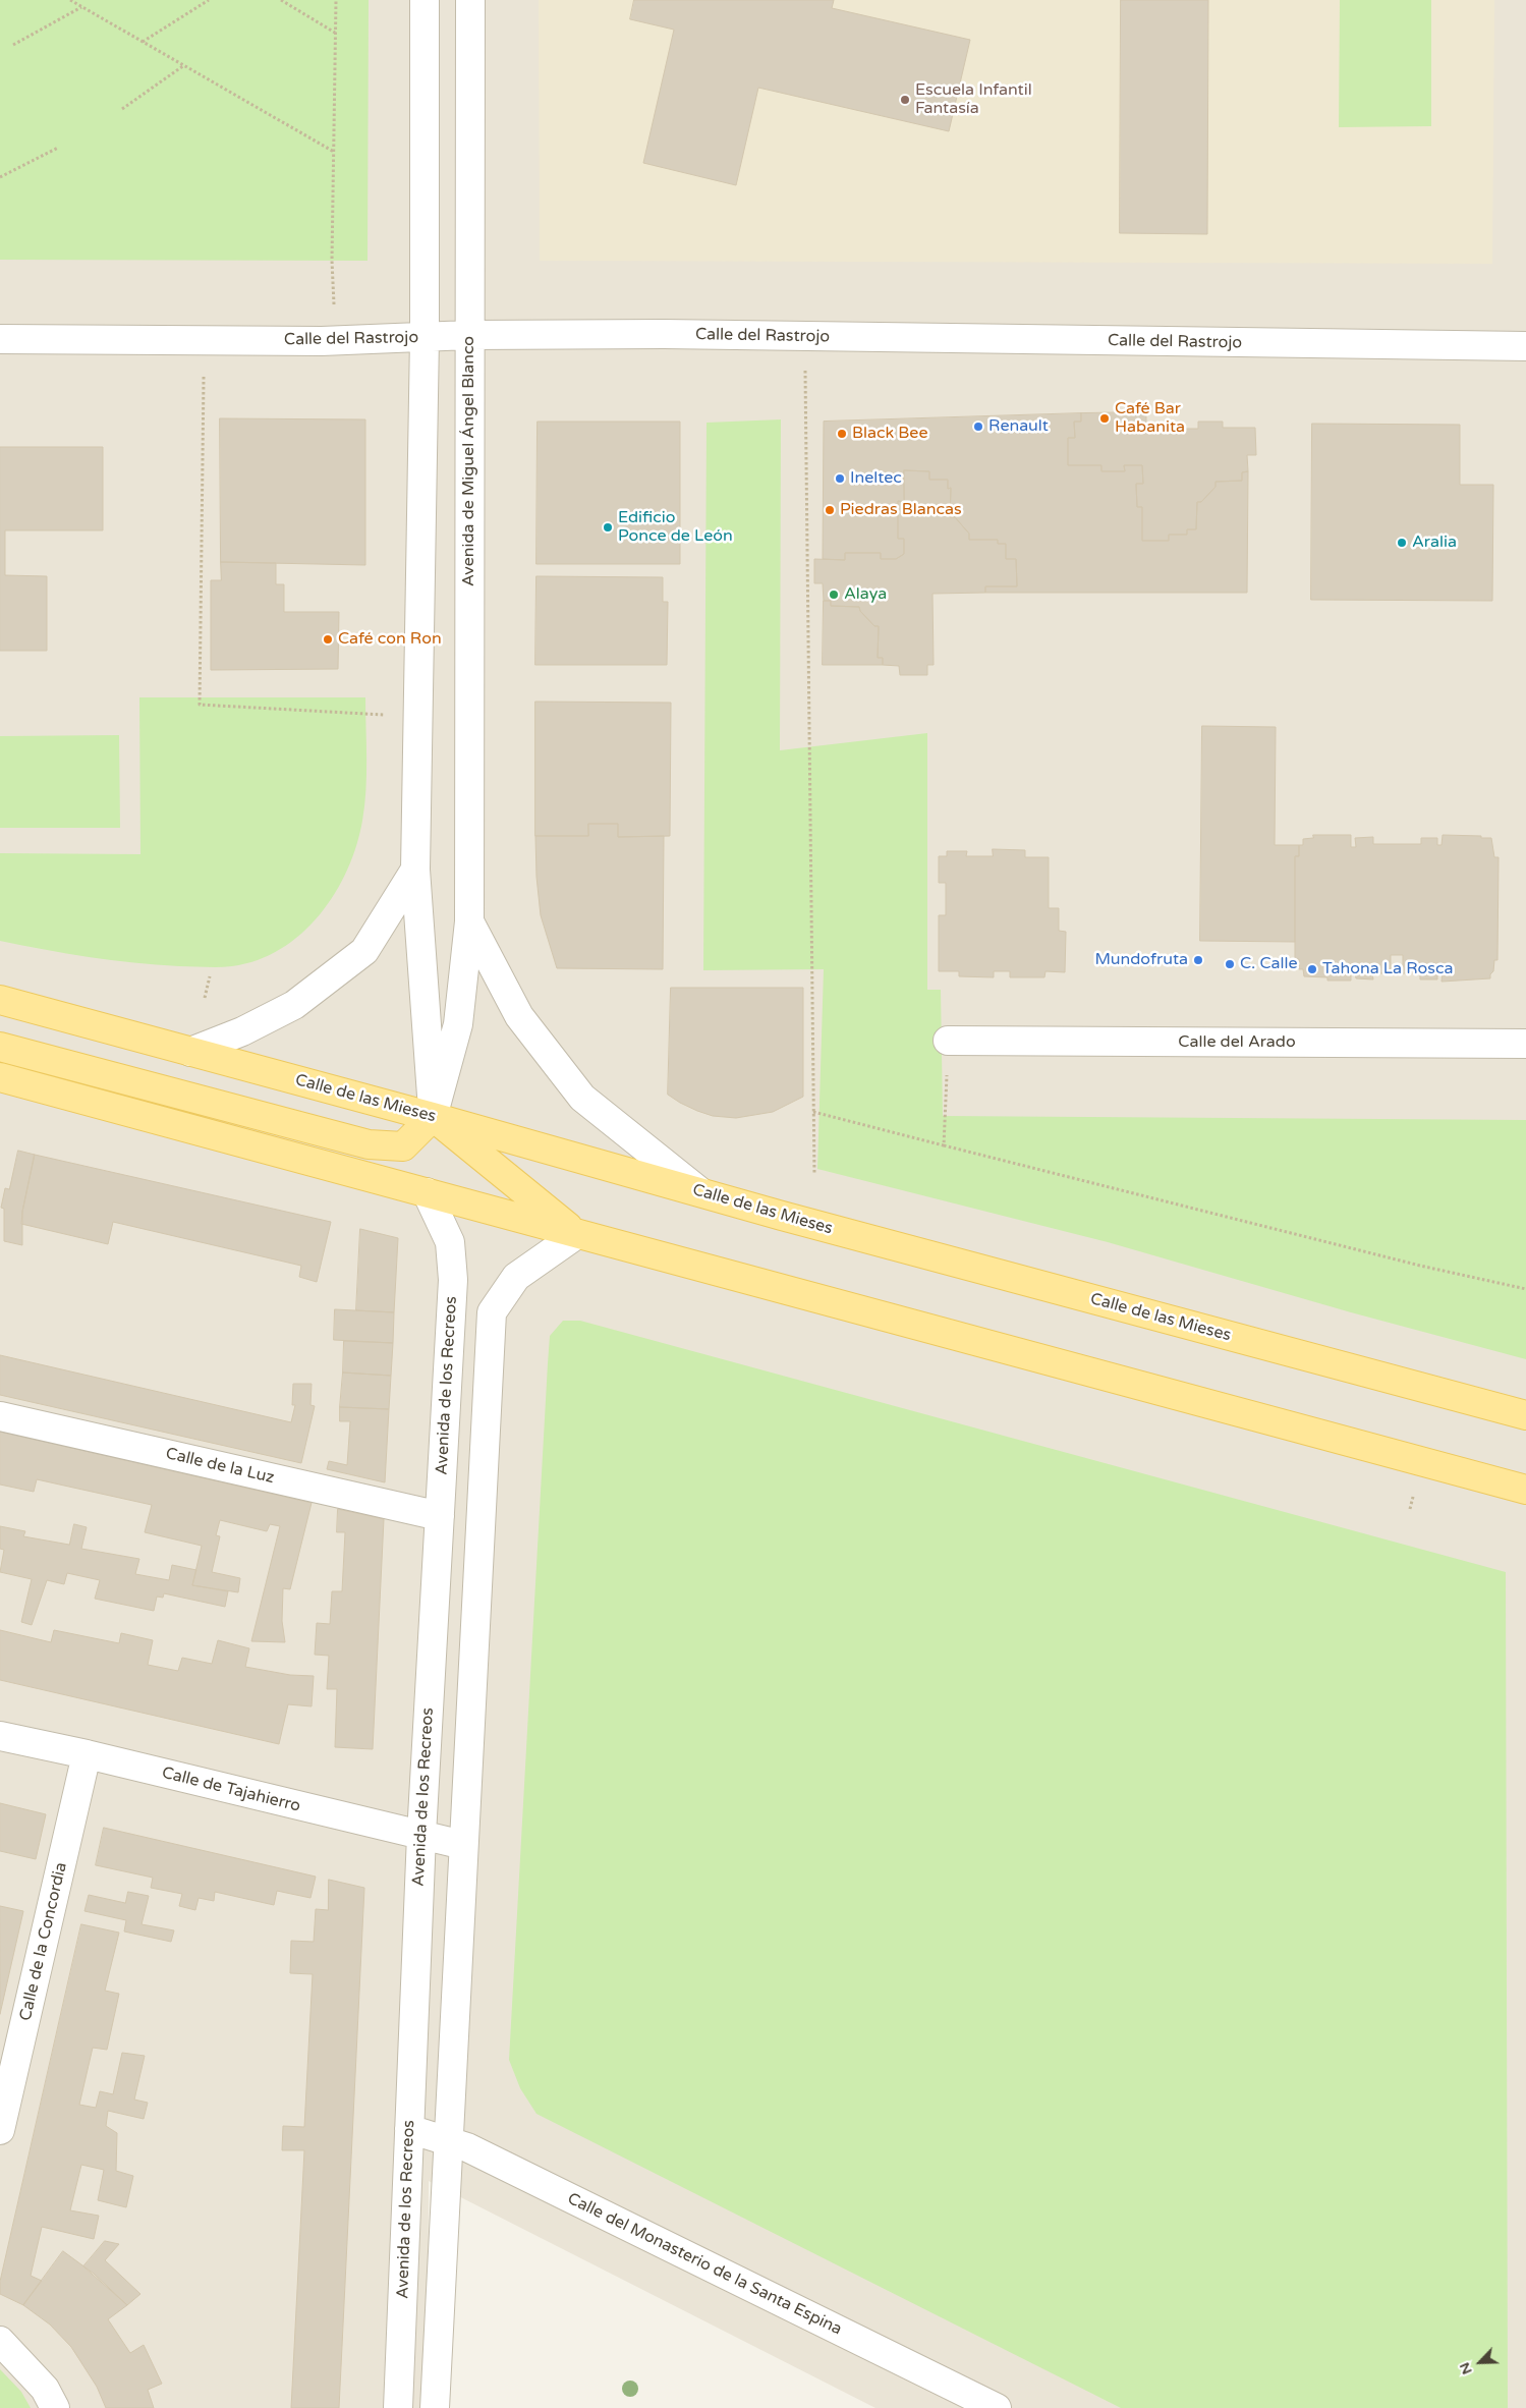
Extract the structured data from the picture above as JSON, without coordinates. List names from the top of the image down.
{
  "streets": {
    "main road": ["Calle de las Mieses"],
    "street": [
      "Calle del Rastrojo",
      "Avenida de Miguel Ángel Blanco",
      "Calle del Arado",
      "Avenida de los Recreos",
      "Calle de la Luz",
      "Calle de Tajahierro",
      "Calle de la Concordia",
      "Calle del Monasterio de la Santa Espina"
    ]
  },
  "crossings": [
    ["Calle del Rastrojo", "Avenida de Miguel Ángel Blanco"],
    ["Avenida de Miguel Ángel Blanco", "Calle de las Mieses"],
    ["Avenida de los Recreos", "Calle de la Luz"],
    ["Avenida de los Recreos", "Calle de Tajahierro"],
    ["Avenida de los Recreos", "Calle del Monasterio de la Santa Espina"],
    ["Calle de Tajahierro", "Calle de la Concordia"]
  ],
  "places": [
    "Escuela Infantil Fantasía",
    "Café Bar Habanita",
    "Renault",
    "Black Bee",
    "Ineltec",
    "Piedras Blancas",
    "Edificio Ponce de León",
    "Aralia",
    "Alaya",
    "Café con Ron",
    "Mundofruta",
    "C. Calle",
    "Tahona La Rosca"
  ],
  "north": "bottom left"
}
